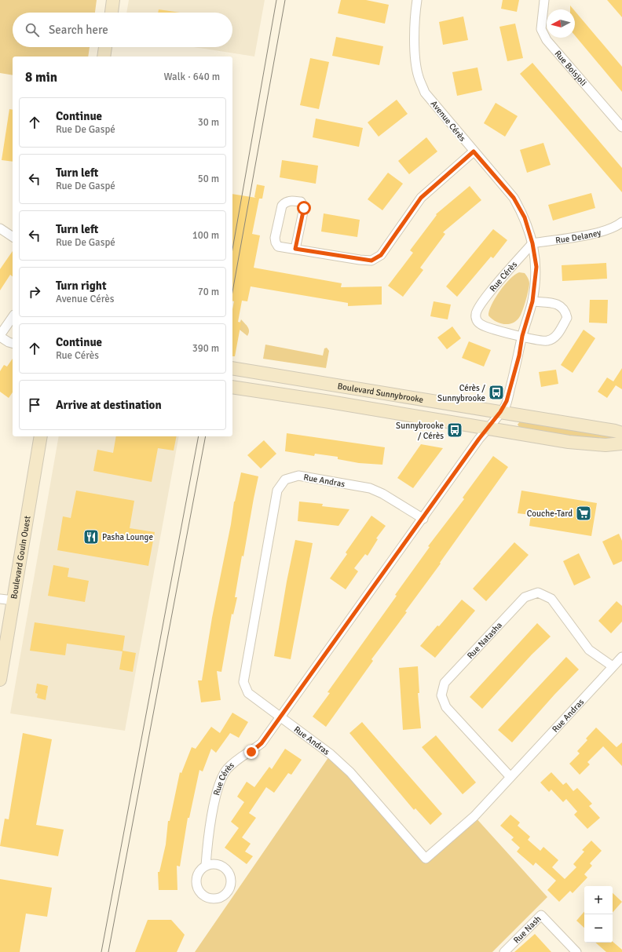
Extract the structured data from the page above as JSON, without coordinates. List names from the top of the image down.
{
  "streets": {
    "street": [
      "Rue Boisjoli",
      "Avenue Cérès",
      "Rue Delaney",
      "Rue Cérès",
      "Boulevard Sunnybrooke",
      "Rue Andras",
      "Boulevard Gouin Ouest",
      "Rue Natasha",
      "Rue Nash"
    ]
  },
  "crossings": [
    ["Avenue Cérès", "Rue Delaney"],
    ["Avenue Cérès", "Rue Cérès"],
    ["Rue Delaney", "Rue Cérès"],
    ["Rue Cérès", "Boulevard Sunnybrooke"],
    ["Rue Cérès", "Rue Andras"],
    ["Rue Andras", "Rue Natasha"]
  ],
  "places": {
    "bus stop": ["Cérès / Sunnybrooke", "Sunnybrooke / Cérès"],
    "supermarket": ["Couche-Tard"],
    "restaurant": ["Pasha Lounge"]
  },
  "north": "left",
  "page": {
    "search": "Search here",
    "heading": ["8 min", "Walk · 640 m"],
    "list": [
      ["Continue", "Rue De Gaspé", "30 m"],
      ["Turn left", "Rue De Gaspé", "50 m"],
      ["Turn left", "Rue De Gaspé", "100 m"],
      ["Turn right", "Avenue Cérès", "70 m"],
      ["Continue", "Rue Cérès", "390 m"],
      "Arrive at destination"
    ],
    "map_buttons": ["+", "−"]
  }
}
